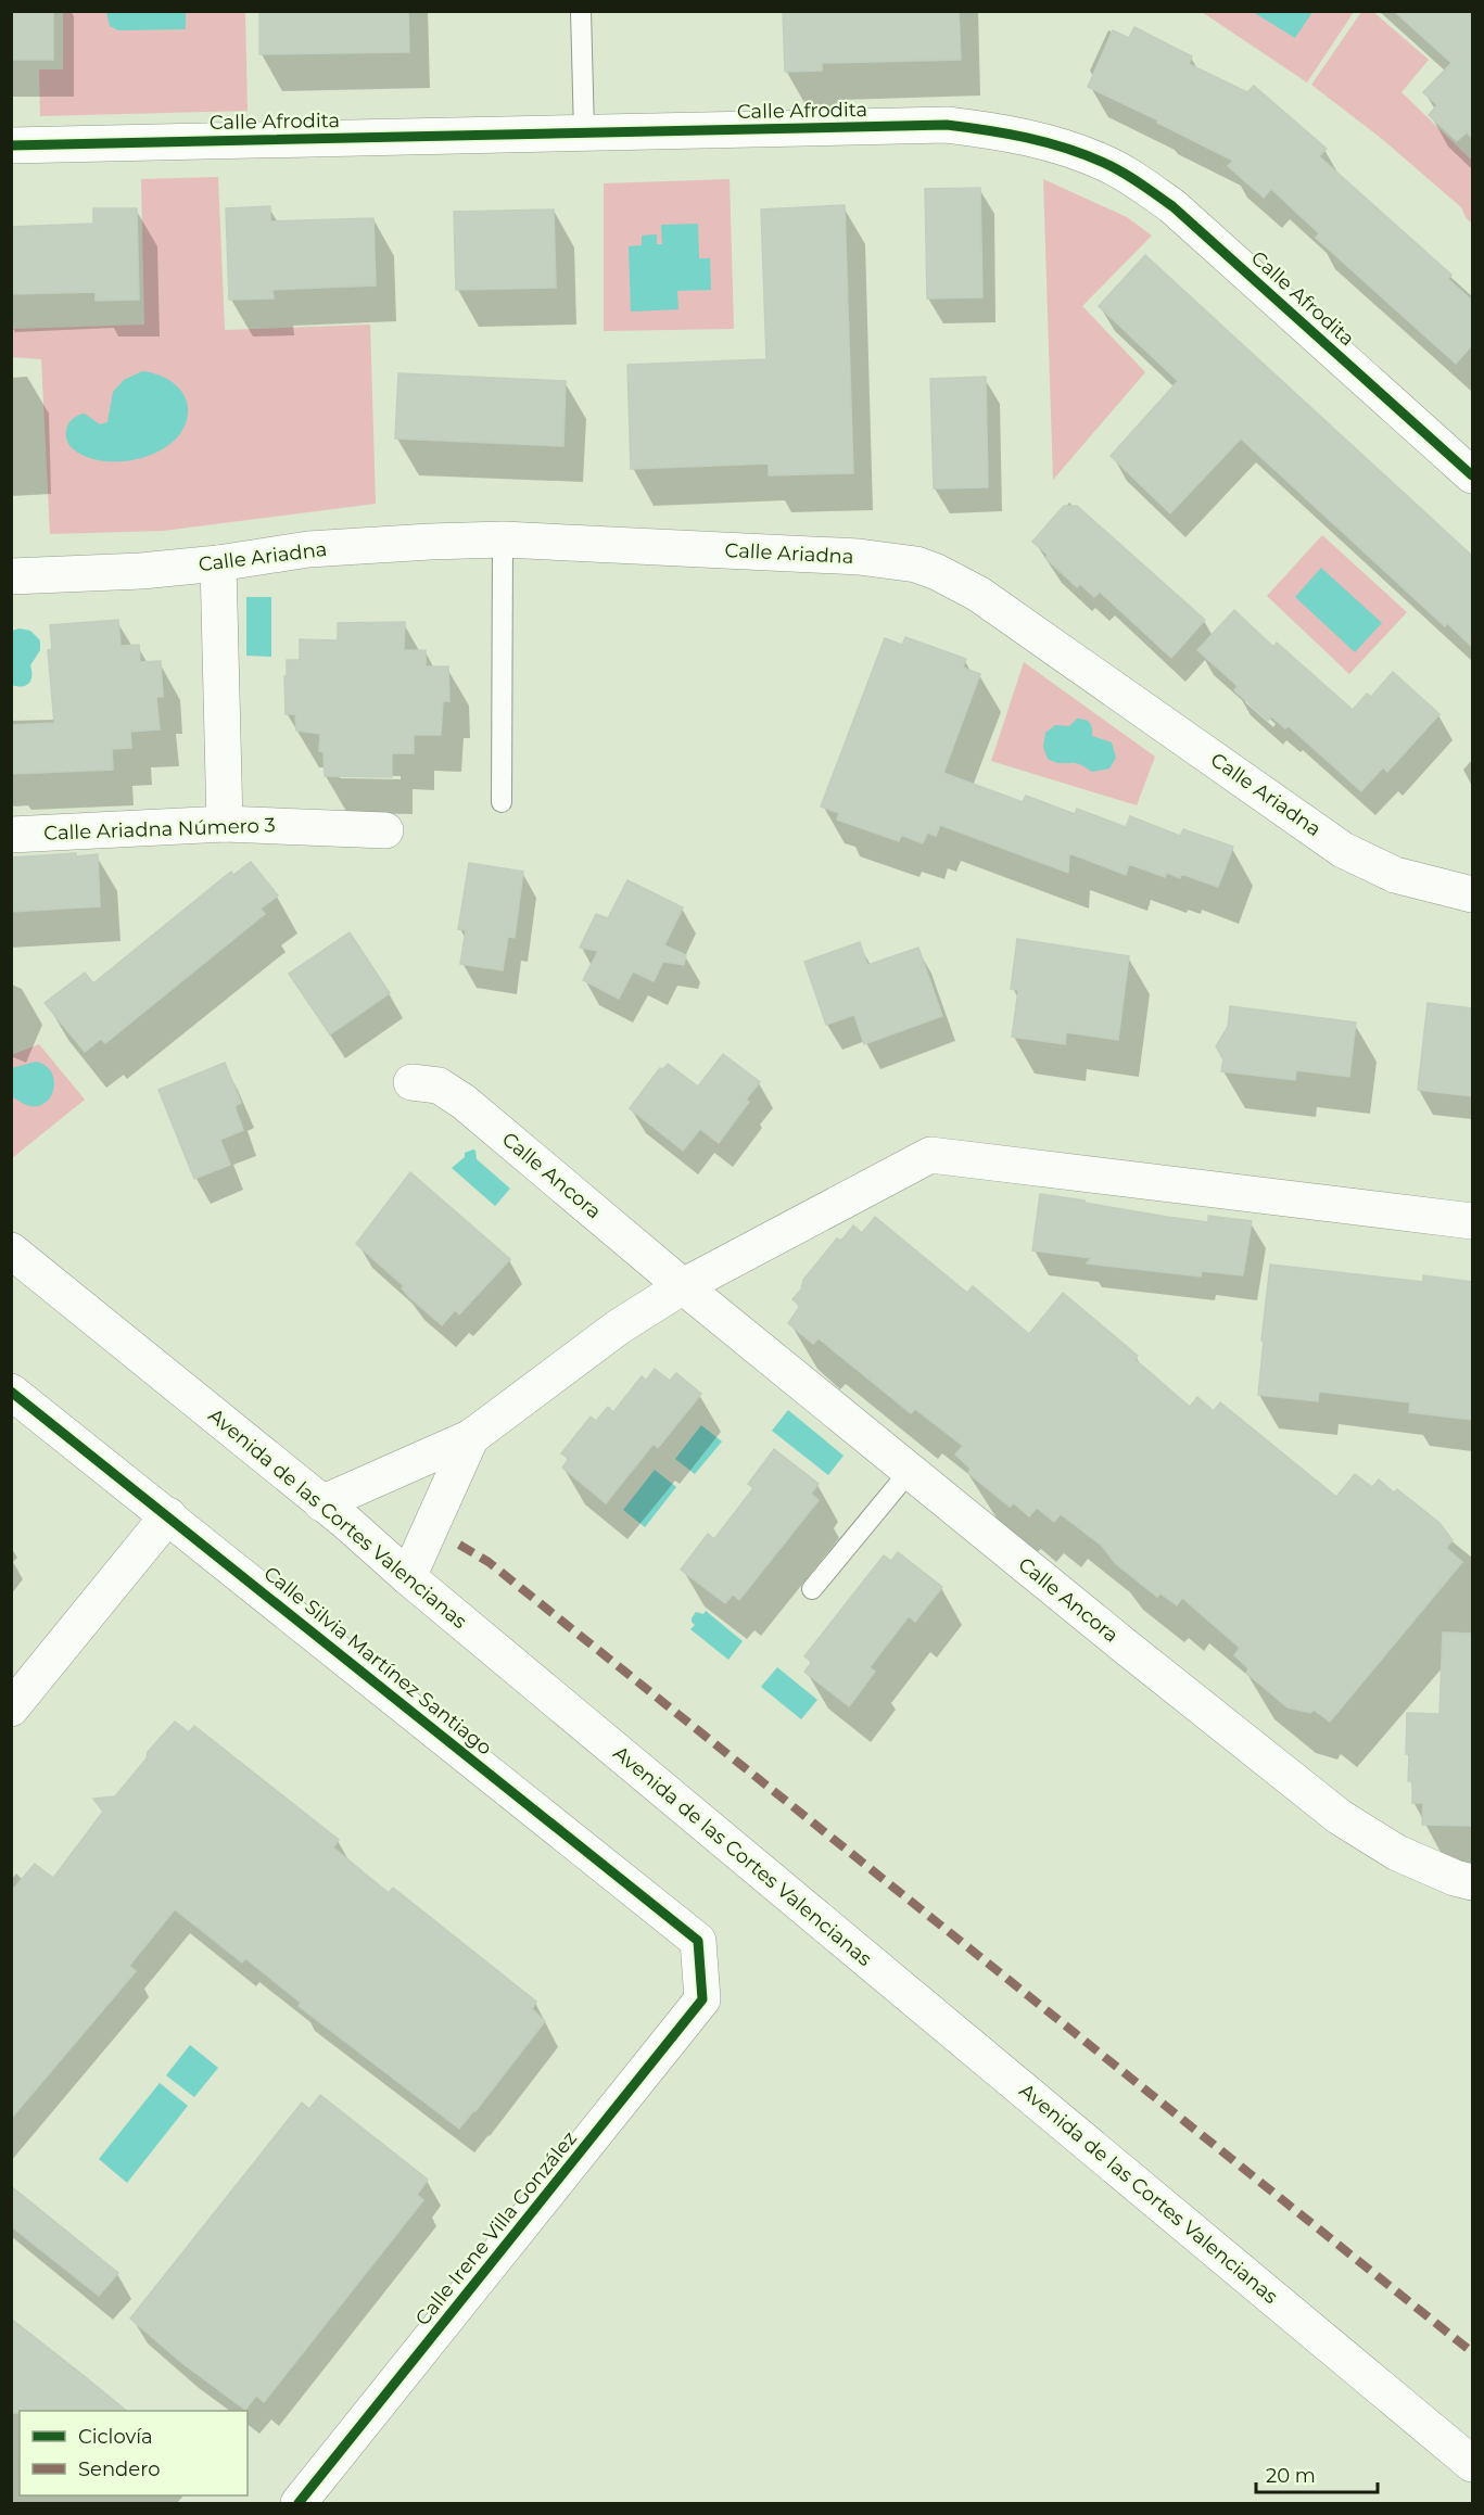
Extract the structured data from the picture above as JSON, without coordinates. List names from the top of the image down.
{
  "streets": {
    "street": [
      "Calle Afrodita",
      "Calle Ariadna",
      "Calle Ariadna Número 3",
      "Calle Ancora",
      "Avenida de las Cortes Valencianas",
      "Calle Silvia Martínez Santiago",
      "Calle Irene Villa González"
    ]
  },
  "crossings": [
    ["Calle Silvia Martínez Santiago", "Calle Irene Villa González"]
  ],
  "legend": ["Ciclovía", "Sendero"],
  "scale_bar": "20 m"
}
